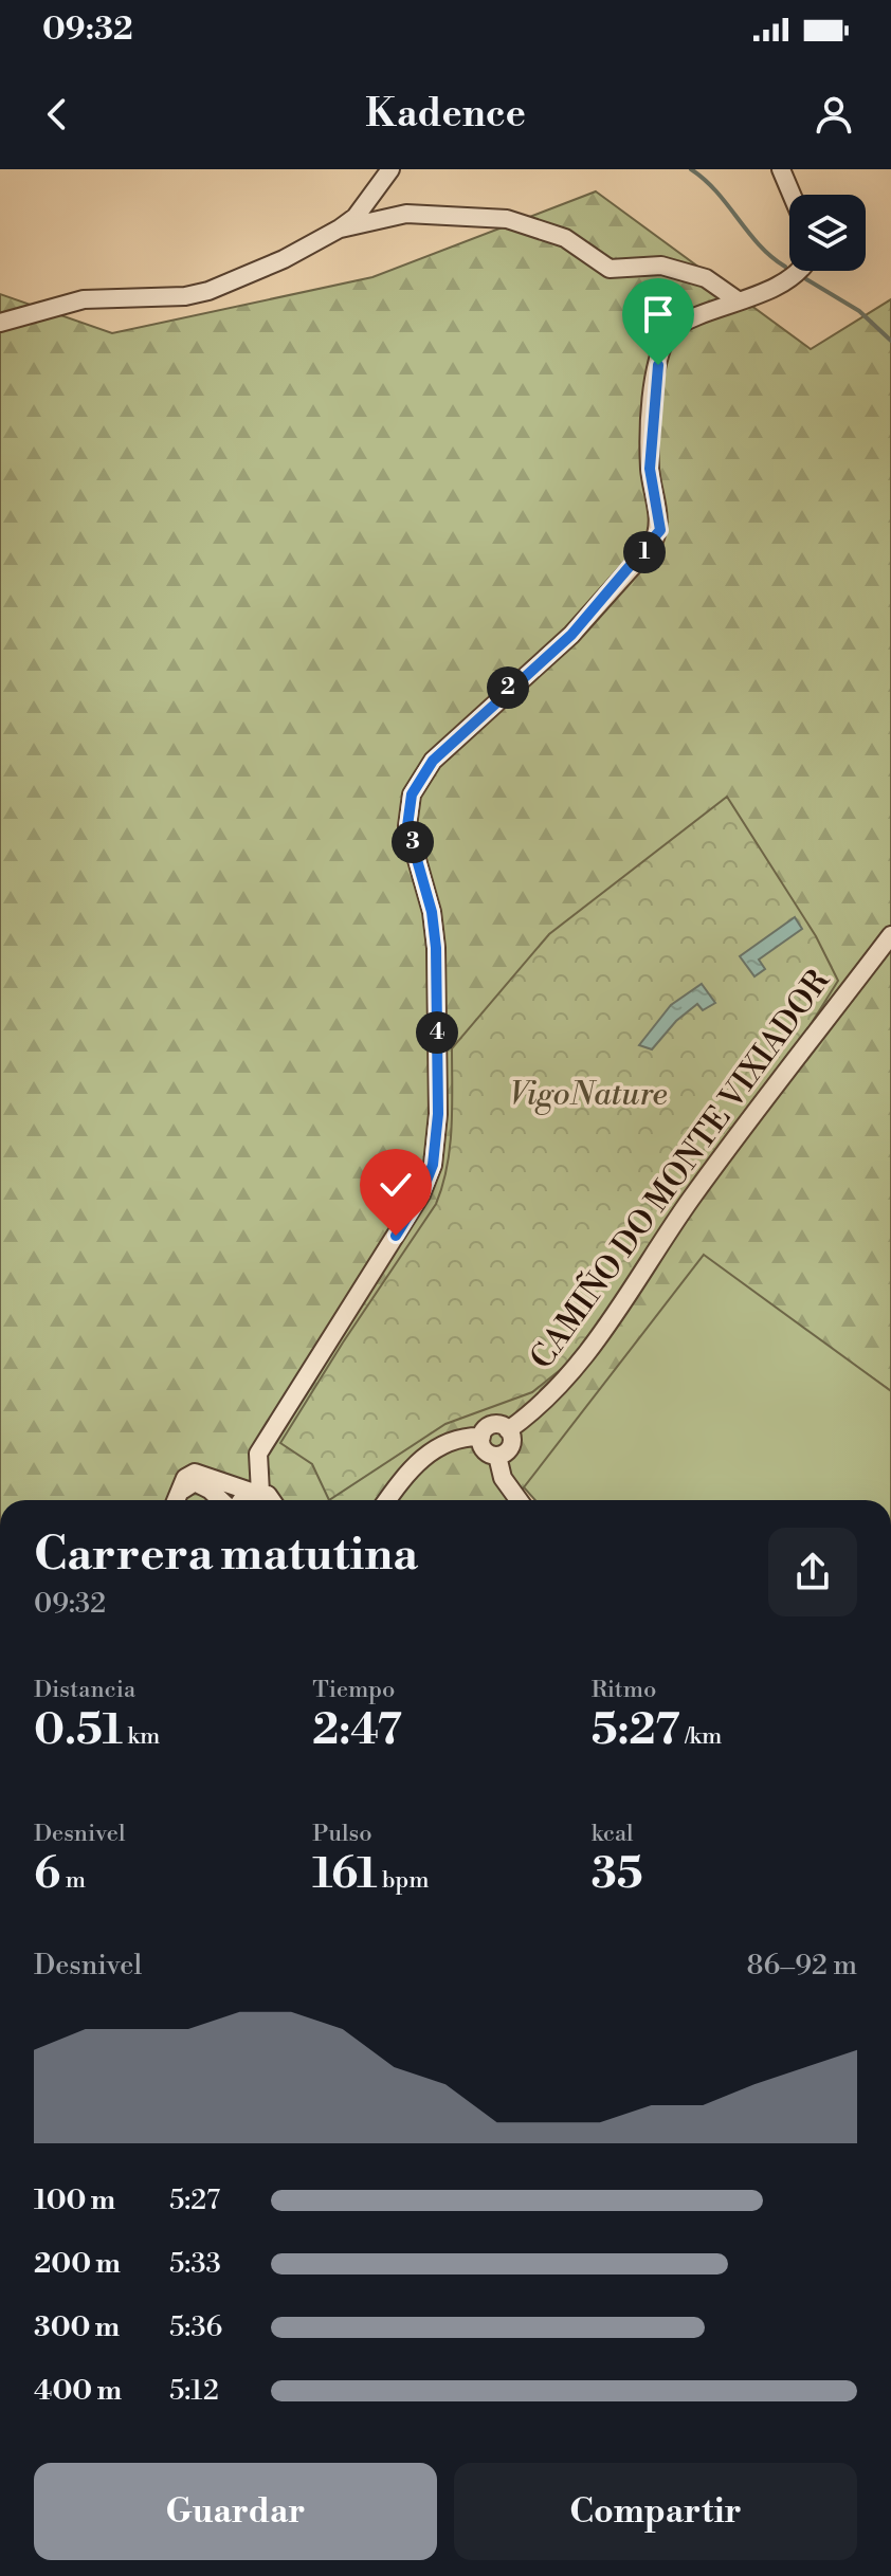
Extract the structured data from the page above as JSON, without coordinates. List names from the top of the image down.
{
  "streets": {
    "street": ["CAMIÑO DO MONTE VIXIADOR"]
  },
  "parks": ["VigoNature"],
  "page": {
    "status": "09:32",
    "header": "Kadence",
    "pins": [
      "1",
      "2",
      "3",
      "4"
    ],
    "heading": ["Carrera matutina", "09:32"],
    "stats": [
      ["Distancia", "0.51 km"],
      ["Tiempo", "2:47"],
      ["Ritmo", "5:27 /km"],
      ["Desnivel", "6 m"],
      ["Pulso", "161 bpm"],
      ["kcal", "35"]
    ],
    "chart": ["Desnivel", "86–92 m"],
    "list": [
      {
        "name": "100 m",
        "note": "5:27"
      },
      {
        "name": "200 m",
        "note": "5:33"
      },
      {
        "name": "300 m",
        "note": "5:36"
      },
      {
        "name": "400 m",
        "note": "5:12"
      }
    ],
    "buttons": ["Guardar", "Compartir"]
  }
}
